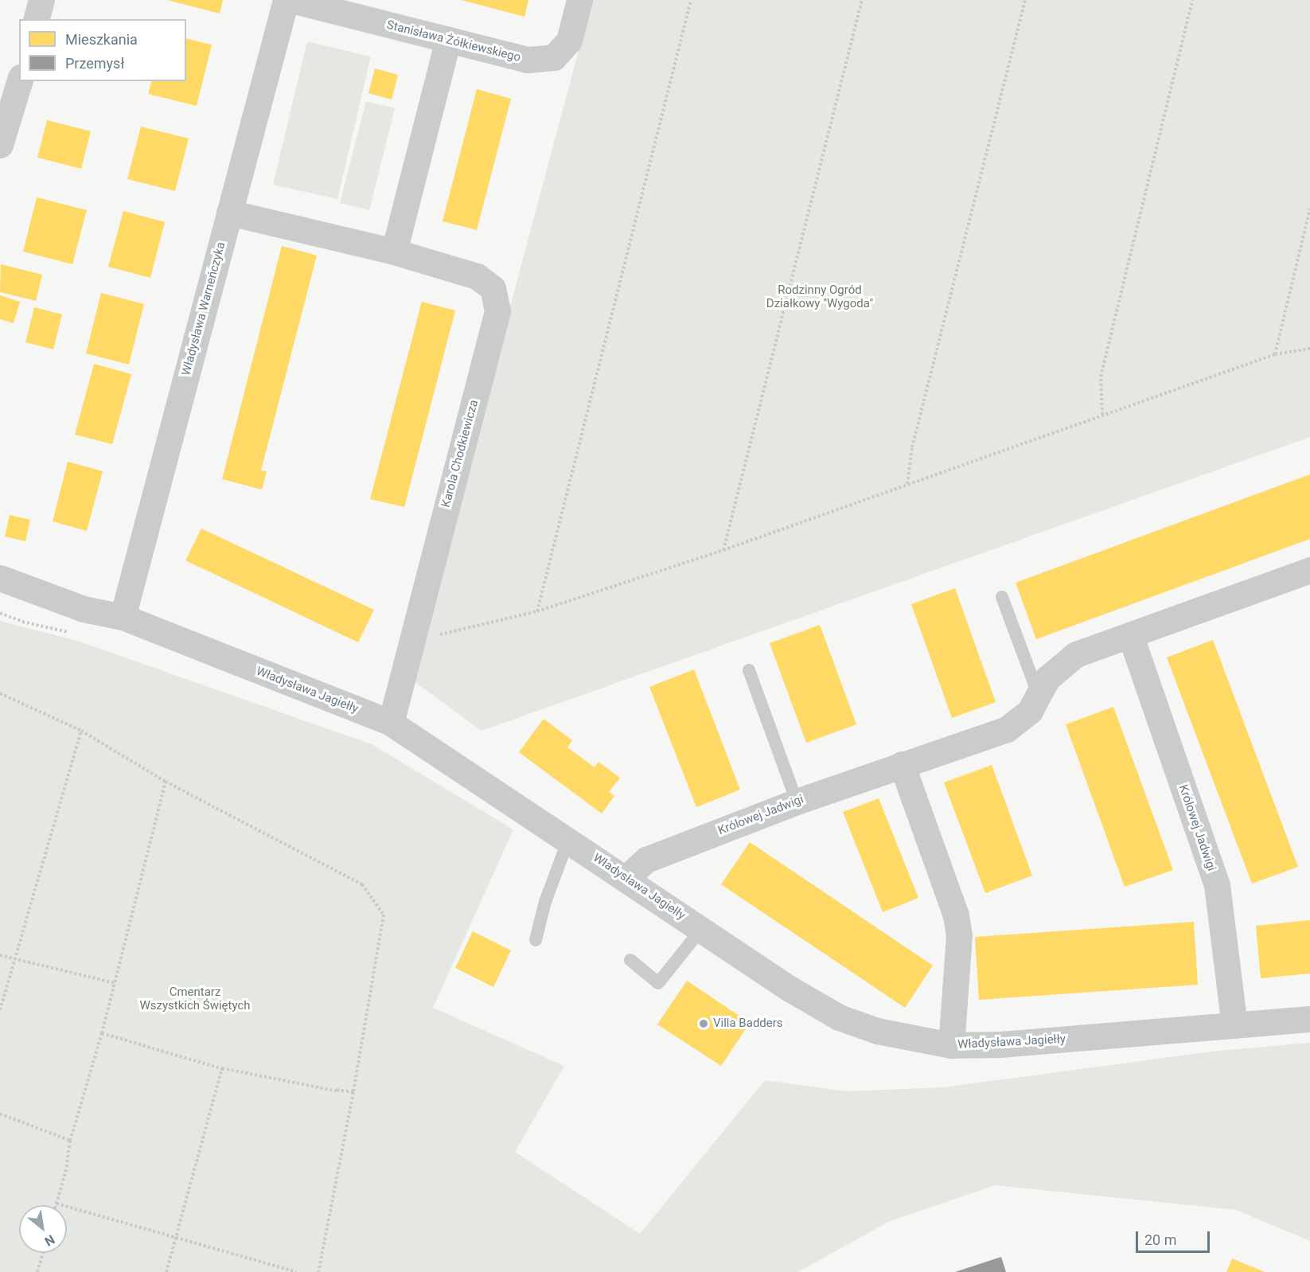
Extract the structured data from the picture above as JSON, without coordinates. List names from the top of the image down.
{
  "streets": {
    "street": [
      "Stanisława Żółkiewskiego",
      "Władysława Warneńczyka",
      "Karola Chodkiewicza",
      "Władysława Jagiełły",
      "Królowej Jadwigi"
    ]
  },
  "crossings": [
    ["Władysława Warneńczyka", "Karola Chodkiewicza"],
    ["Władysława Warneńczyka", "Władysława Jagiełły"],
    ["Karola Chodkiewicza", "Władysława Jagiełły"],
    ["Władysława Jagiełły", "Królowej Jadwigi"]
  ],
  "parks": ["Rodzinny Ogród Działkowy \"Wygoda\"", "Cmentarz Wszystkich Świętych"],
  "places": ["Villa Badders"],
  "legend": ["Mieszkania", "Przemysł"],
  "scale_bar": "20 m",
  "north": "bottom right"
}
